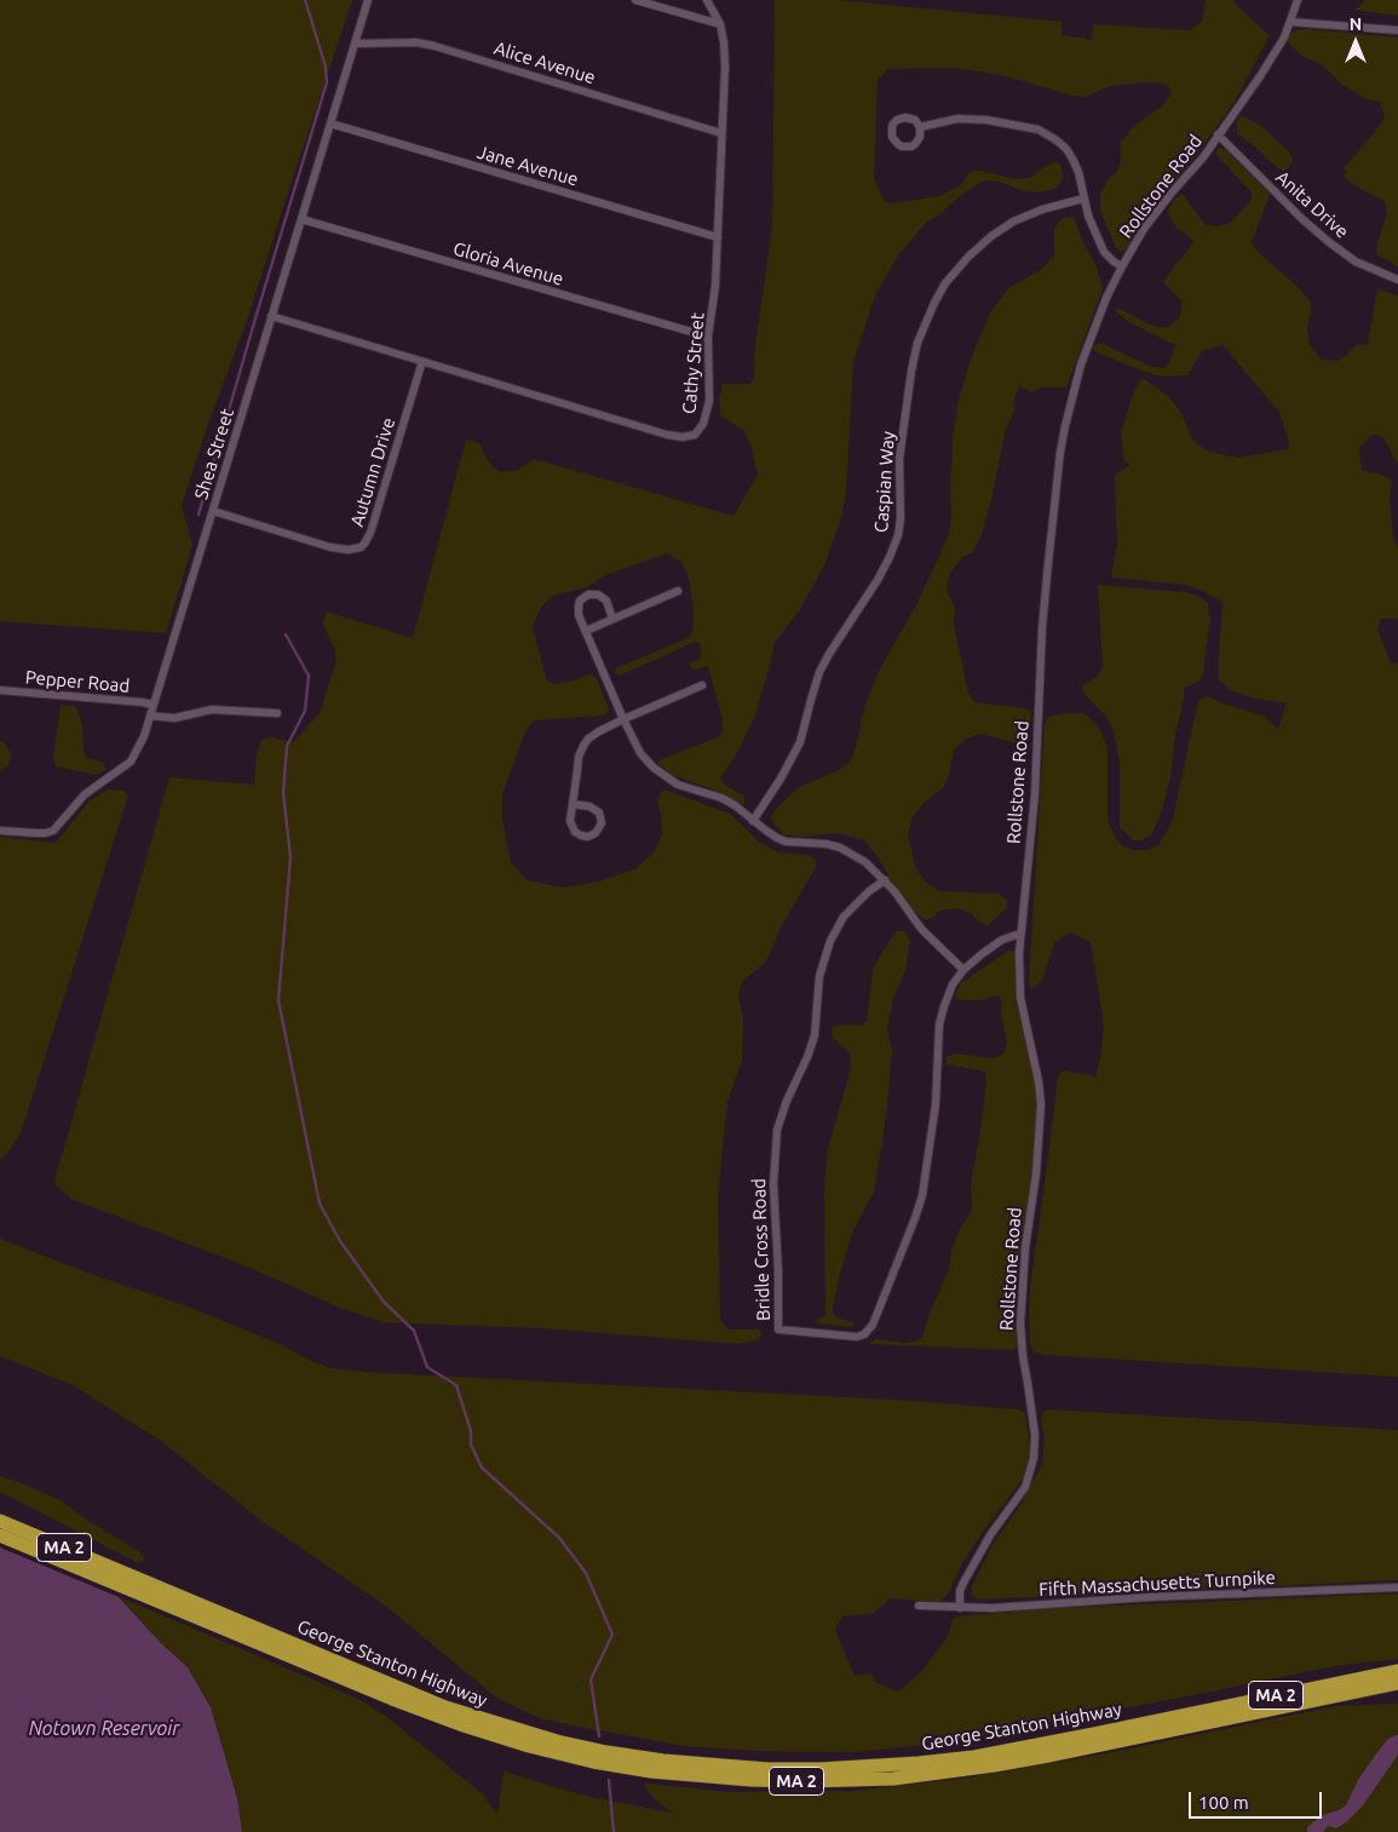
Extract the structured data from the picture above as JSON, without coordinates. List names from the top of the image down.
{
  "streets": {
    "highway": ["MA 2", "George Stanton Highway"],
    "street": [
      "Alice Avenue",
      "Jane Avenue",
      "Rollstone Road",
      "Anita Drive",
      "Gloria Avenue",
      "Cathy Street",
      "Shea Street",
      "Autumn Drive",
      "Caspian Way",
      "Pepper Road",
      "Bridle Cross Road",
      "Fifth Massachusetts Turnpike"
    ]
  },
  "crossings": [
    ["Alice Avenue", "Cathy Street"],
    ["Alice Avenue", "Shea Street"],
    ["Jane Avenue", "Cathy Street"],
    ["Jane Avenue", "Shea Street"],
    ["Rollstone Road", "Anita Drive"],
    ["Rollstone Road", "Bridle Cross Road"],
    ["Rollstone Road", "Fifth Massachusetts Turnpike"],
    ["Gloria Avenue", "Cathy Street"],
    ["Gloria Avenue", "Shea Street"],
    ["Cathy Street", "Shea Street"],
    ["Cathy Street", "Autumn Drive"],
    ["Shea Street", "Autumn Drive"],
    ["Shea Street", "Pepper Road"]
  ],
  "water": ["Notown Reservoir"],
  "scale_bar": "100 m",
  "north": "top"
}
